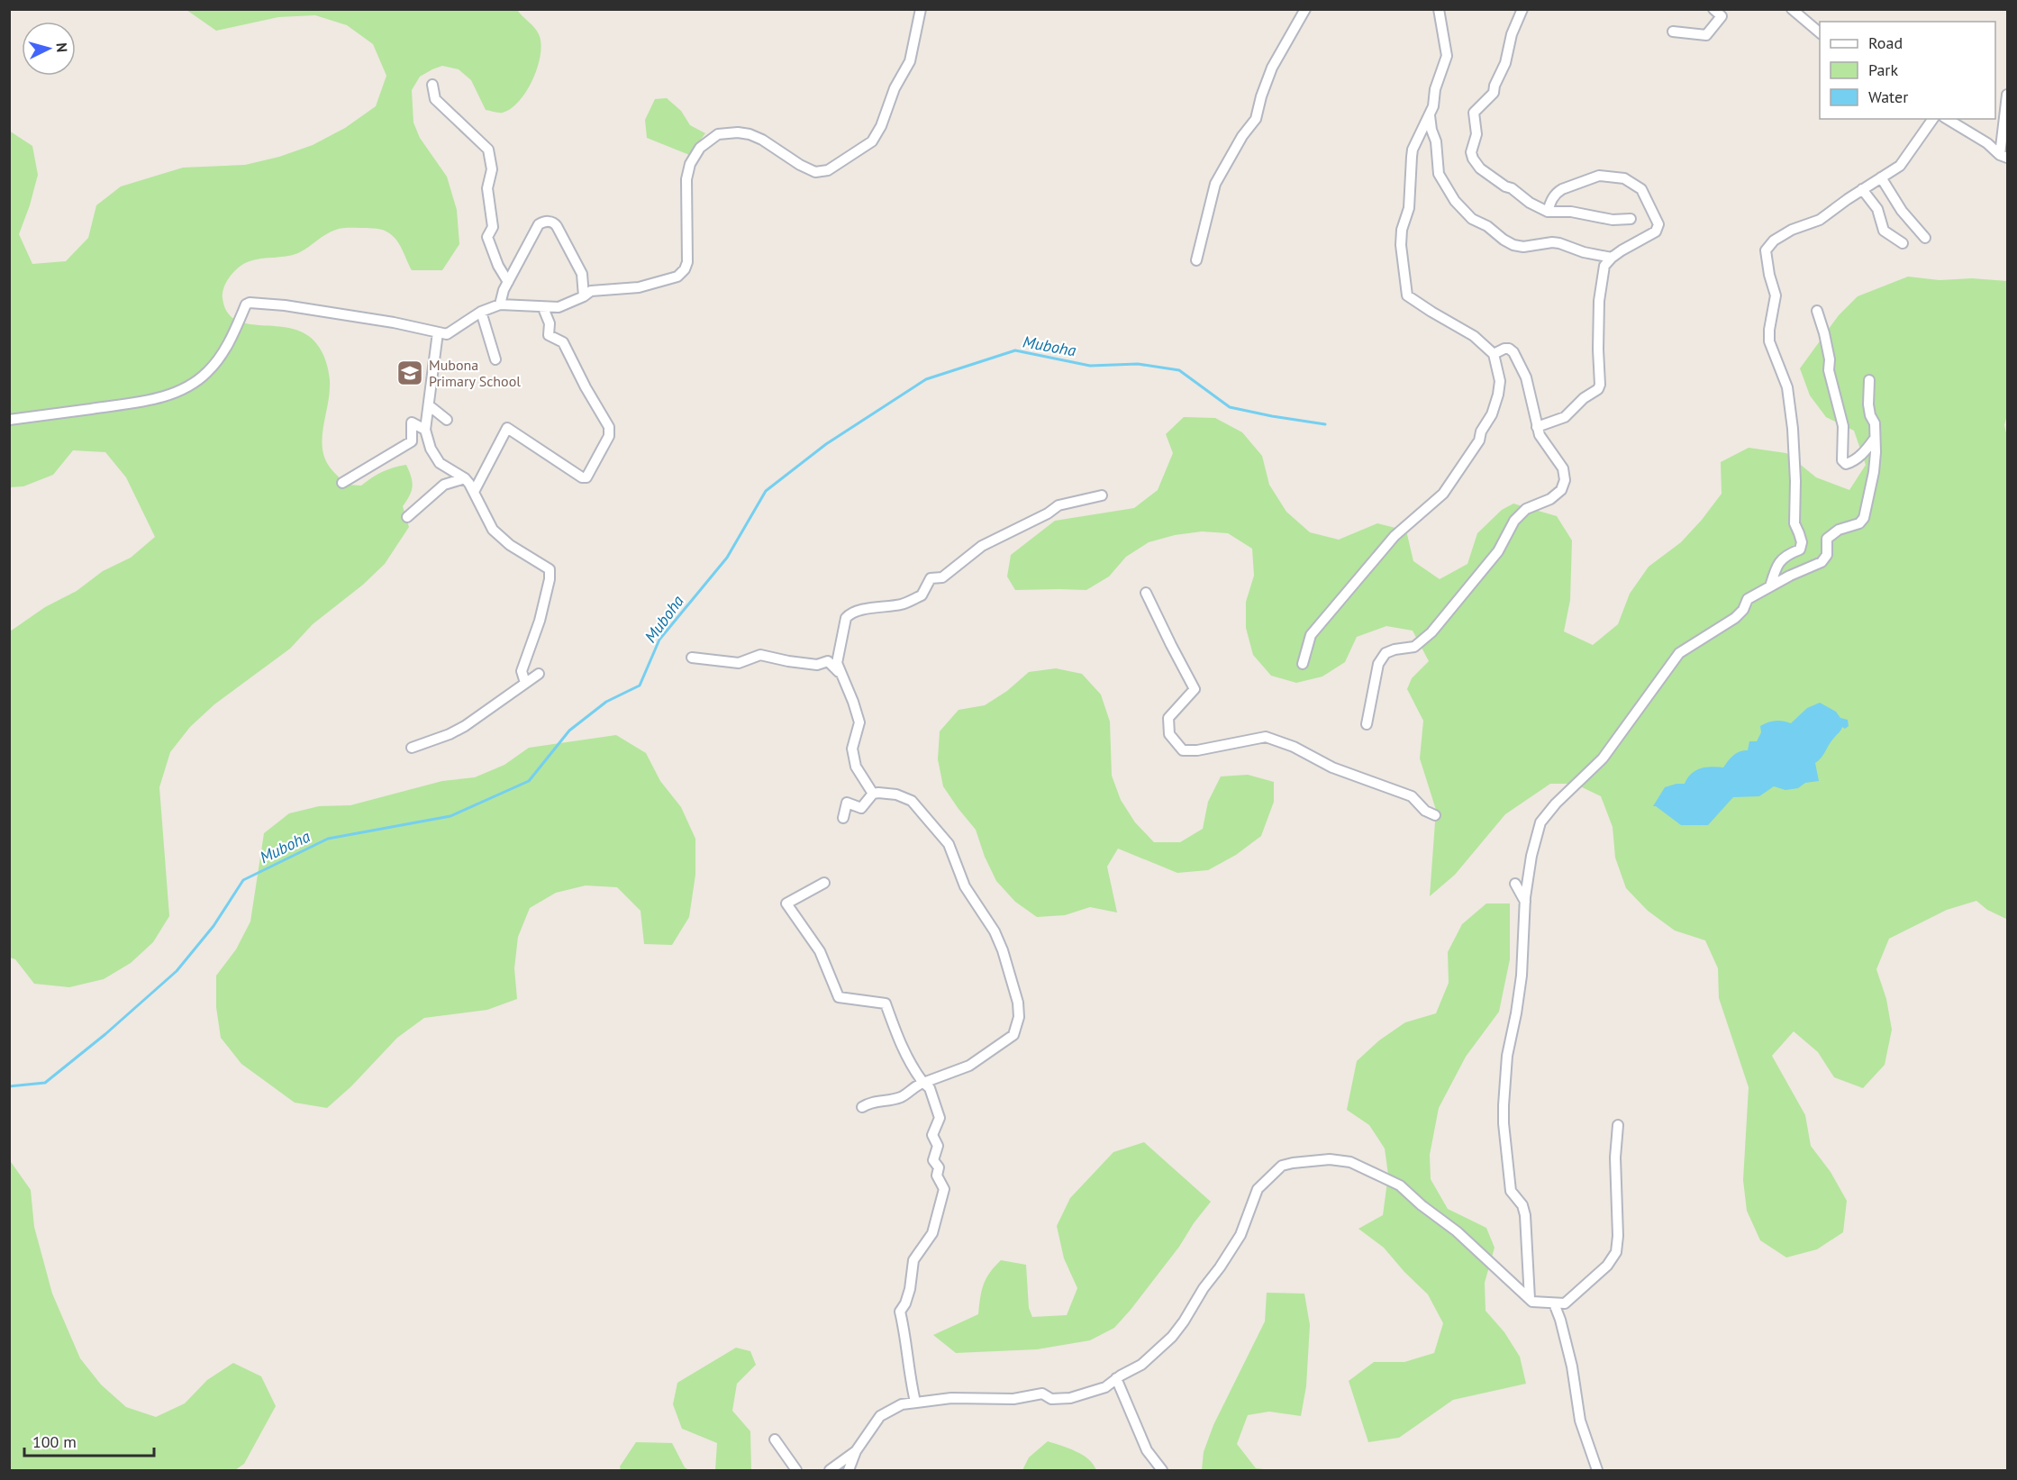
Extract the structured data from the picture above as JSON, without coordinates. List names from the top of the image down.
{
  "water": ["Muboha"],
  "places": {
    "school or university": ["Mubona Primary School"]
  },
  "legend": ["Road", "Park", "Water"],
  "scale_bar": "100 m",
  "north": "right"
}
